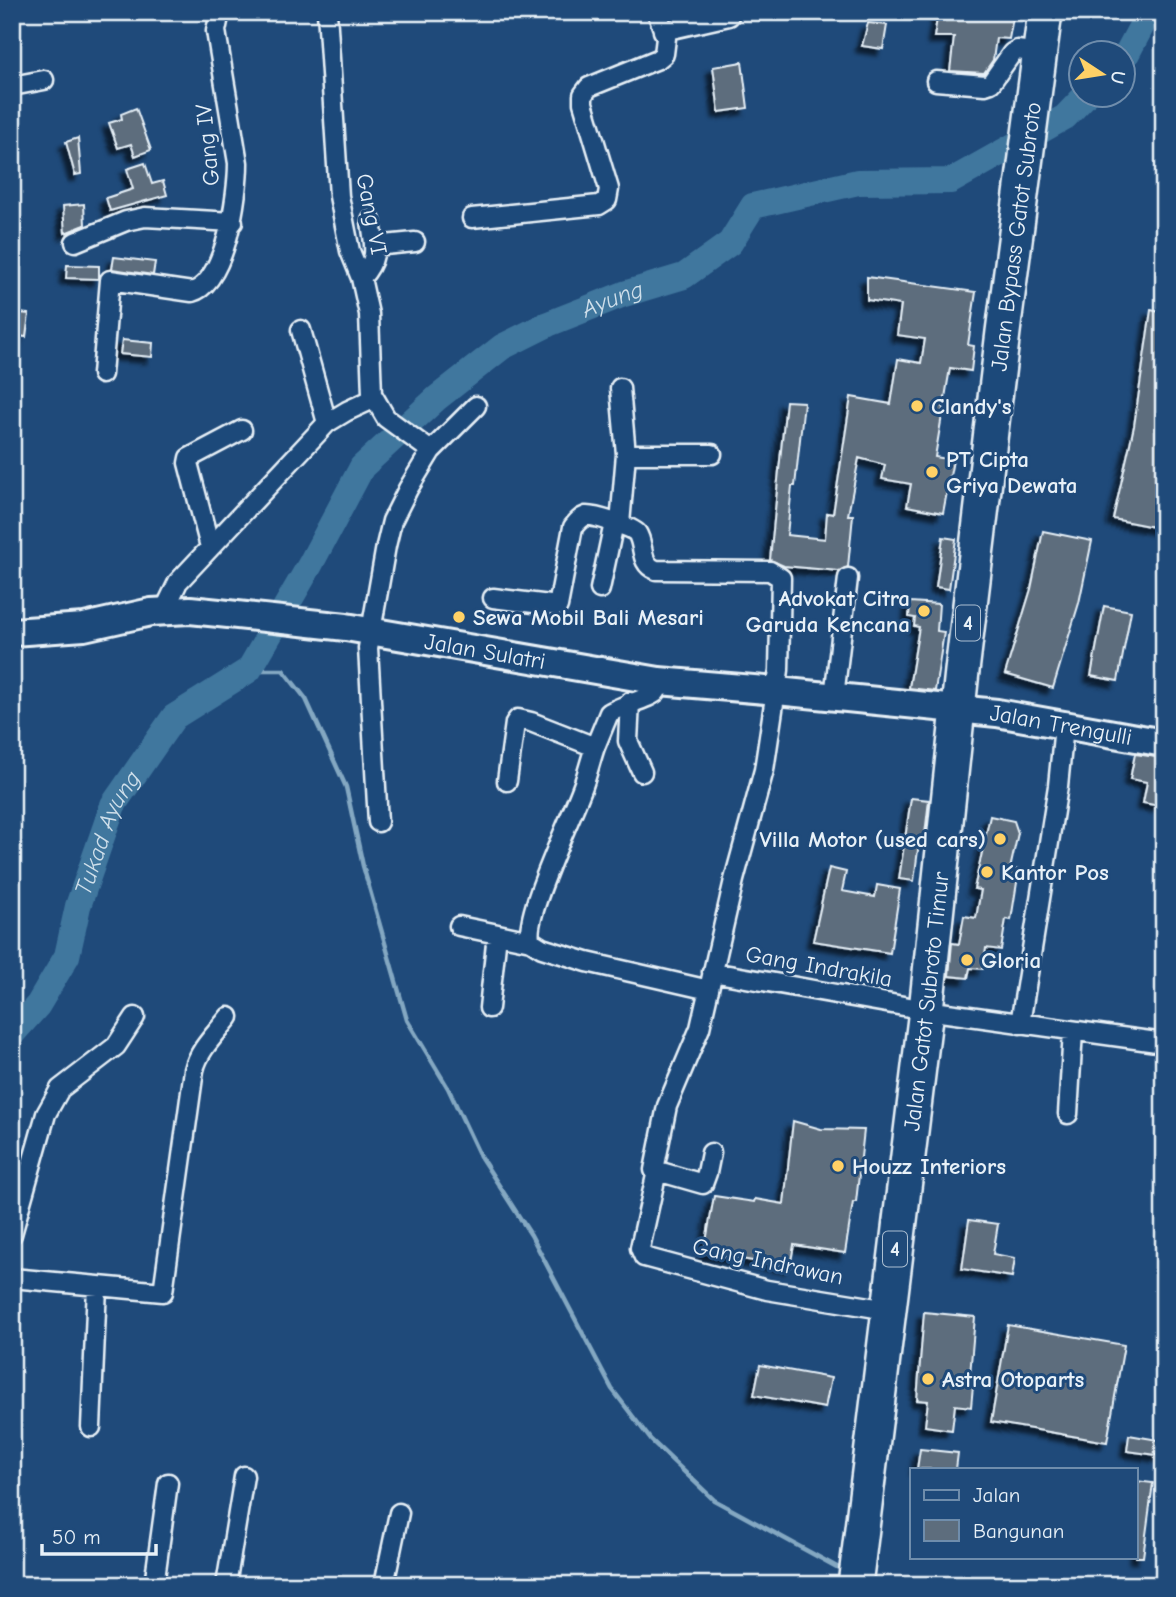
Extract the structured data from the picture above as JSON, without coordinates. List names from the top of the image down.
{
  "streets": {
    "highway": ["Jalan Bypass Gatot Subroto", "4", "Jalan Gatot Subroto Timur"],
    "main road": ["Jalan Sulatri", "Jalan Trengulli"],
    "street": [
      "Gang IV",
      "Gang VI",
      "Gang Indrakila",
      "Gang Indrawan"
    ]
  },
  "crossings": [
    ["Jalan Bypass Gatot Subroto", "Jalan Sulatri"],
    ["Jalan Bypass Gatot Subroto", "Jalan Trengulli"],
    ["Jalan Bypass Gatot Subroto", "Jalan Gatot Subroto Timur"],
    ["Jalan Sulatri", "Jalan Trengulli"],
    ["Jalan Sulatri", "Jalan Gatot Subroto Timur"],
    ["Jalan Trengulli", "Jalan Gatot Subroto Timur"],
    ["Gang Indrakila", "Jalan Gatot Subroto Timur"],
    ["Jalan Gatot Subroto Timur", "Gang Indrawan"]
  ],
  "water": ["Ayung", "Tukad Ayung"],
  "places": [
    "Clandy's",
    "PT Cipta Griya Dewata",
    "Advokat Citra Garuda Kencana",
    "Sewa Mobil Bali Mesari",
    "Villa Motor (used cars)",
    "Kantor Pos",
    "Gloria",
    "Houzz Interiors",
    "Astra Otoparts"
  ],
  "legend": ["Jalan", "Bangunan"],
  "scale_bar": "50 m",
  "north": "right"
}
